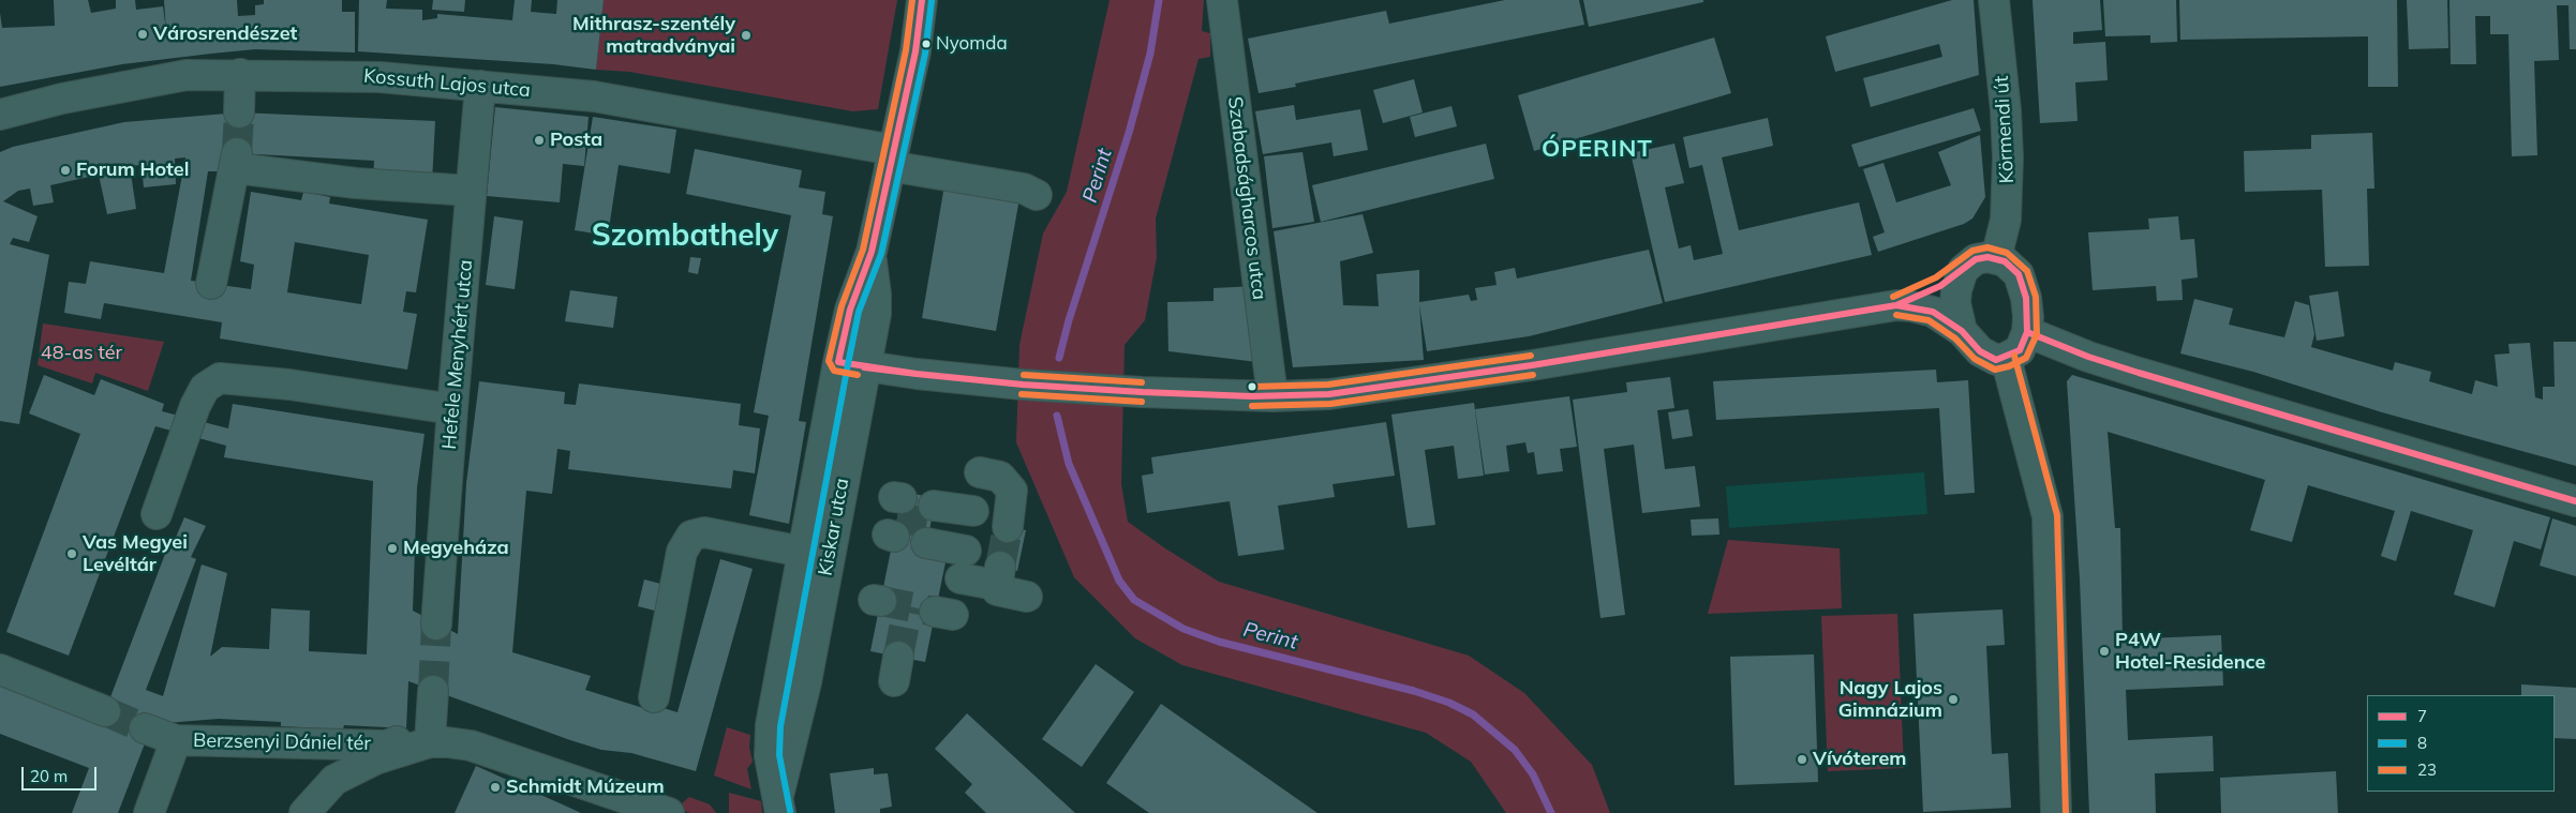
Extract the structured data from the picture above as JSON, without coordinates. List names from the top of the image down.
{
  "streets": {
    "street": [
      "Kossuth Lajos utca",
      "Körmendi út",
      "Szabadságharcos utca",
      "Hefele Menyhért utca",
      "Kiskar utca",
      "Berzsenyi Dániel tér"
    ]
  },
  "crossings": [
    ["Kossuth Lajos utca", "Hefele Menyhért utca"],
    ["Kossuth Lajos utca", "Kiskar utca"]
  ],
  "districts": ["ÓPERINT", "Szombathely"],
  "water": ["Perint"],
  "parks": ["48-as tér"],
  "places": [
    "Városrendészet",
    "Mithrasz-szentély matradványai",
    "Nyomda",
    "Posta",
    "Forum Hotel",
    "Megyeháza",
    "Vas Megyei Levéltár",
    "P4W Hotel-Residence",
    "Nagy Lajos Gimnázium",
    "Vívóterem",
    "Schmidt Múzeum"
  ],
  "lines": ["transit line 7", "transit line 23", "transit line 8"],
  "legend": ["7", "8", "23"],
  "scale_bar": "20 m"
}
